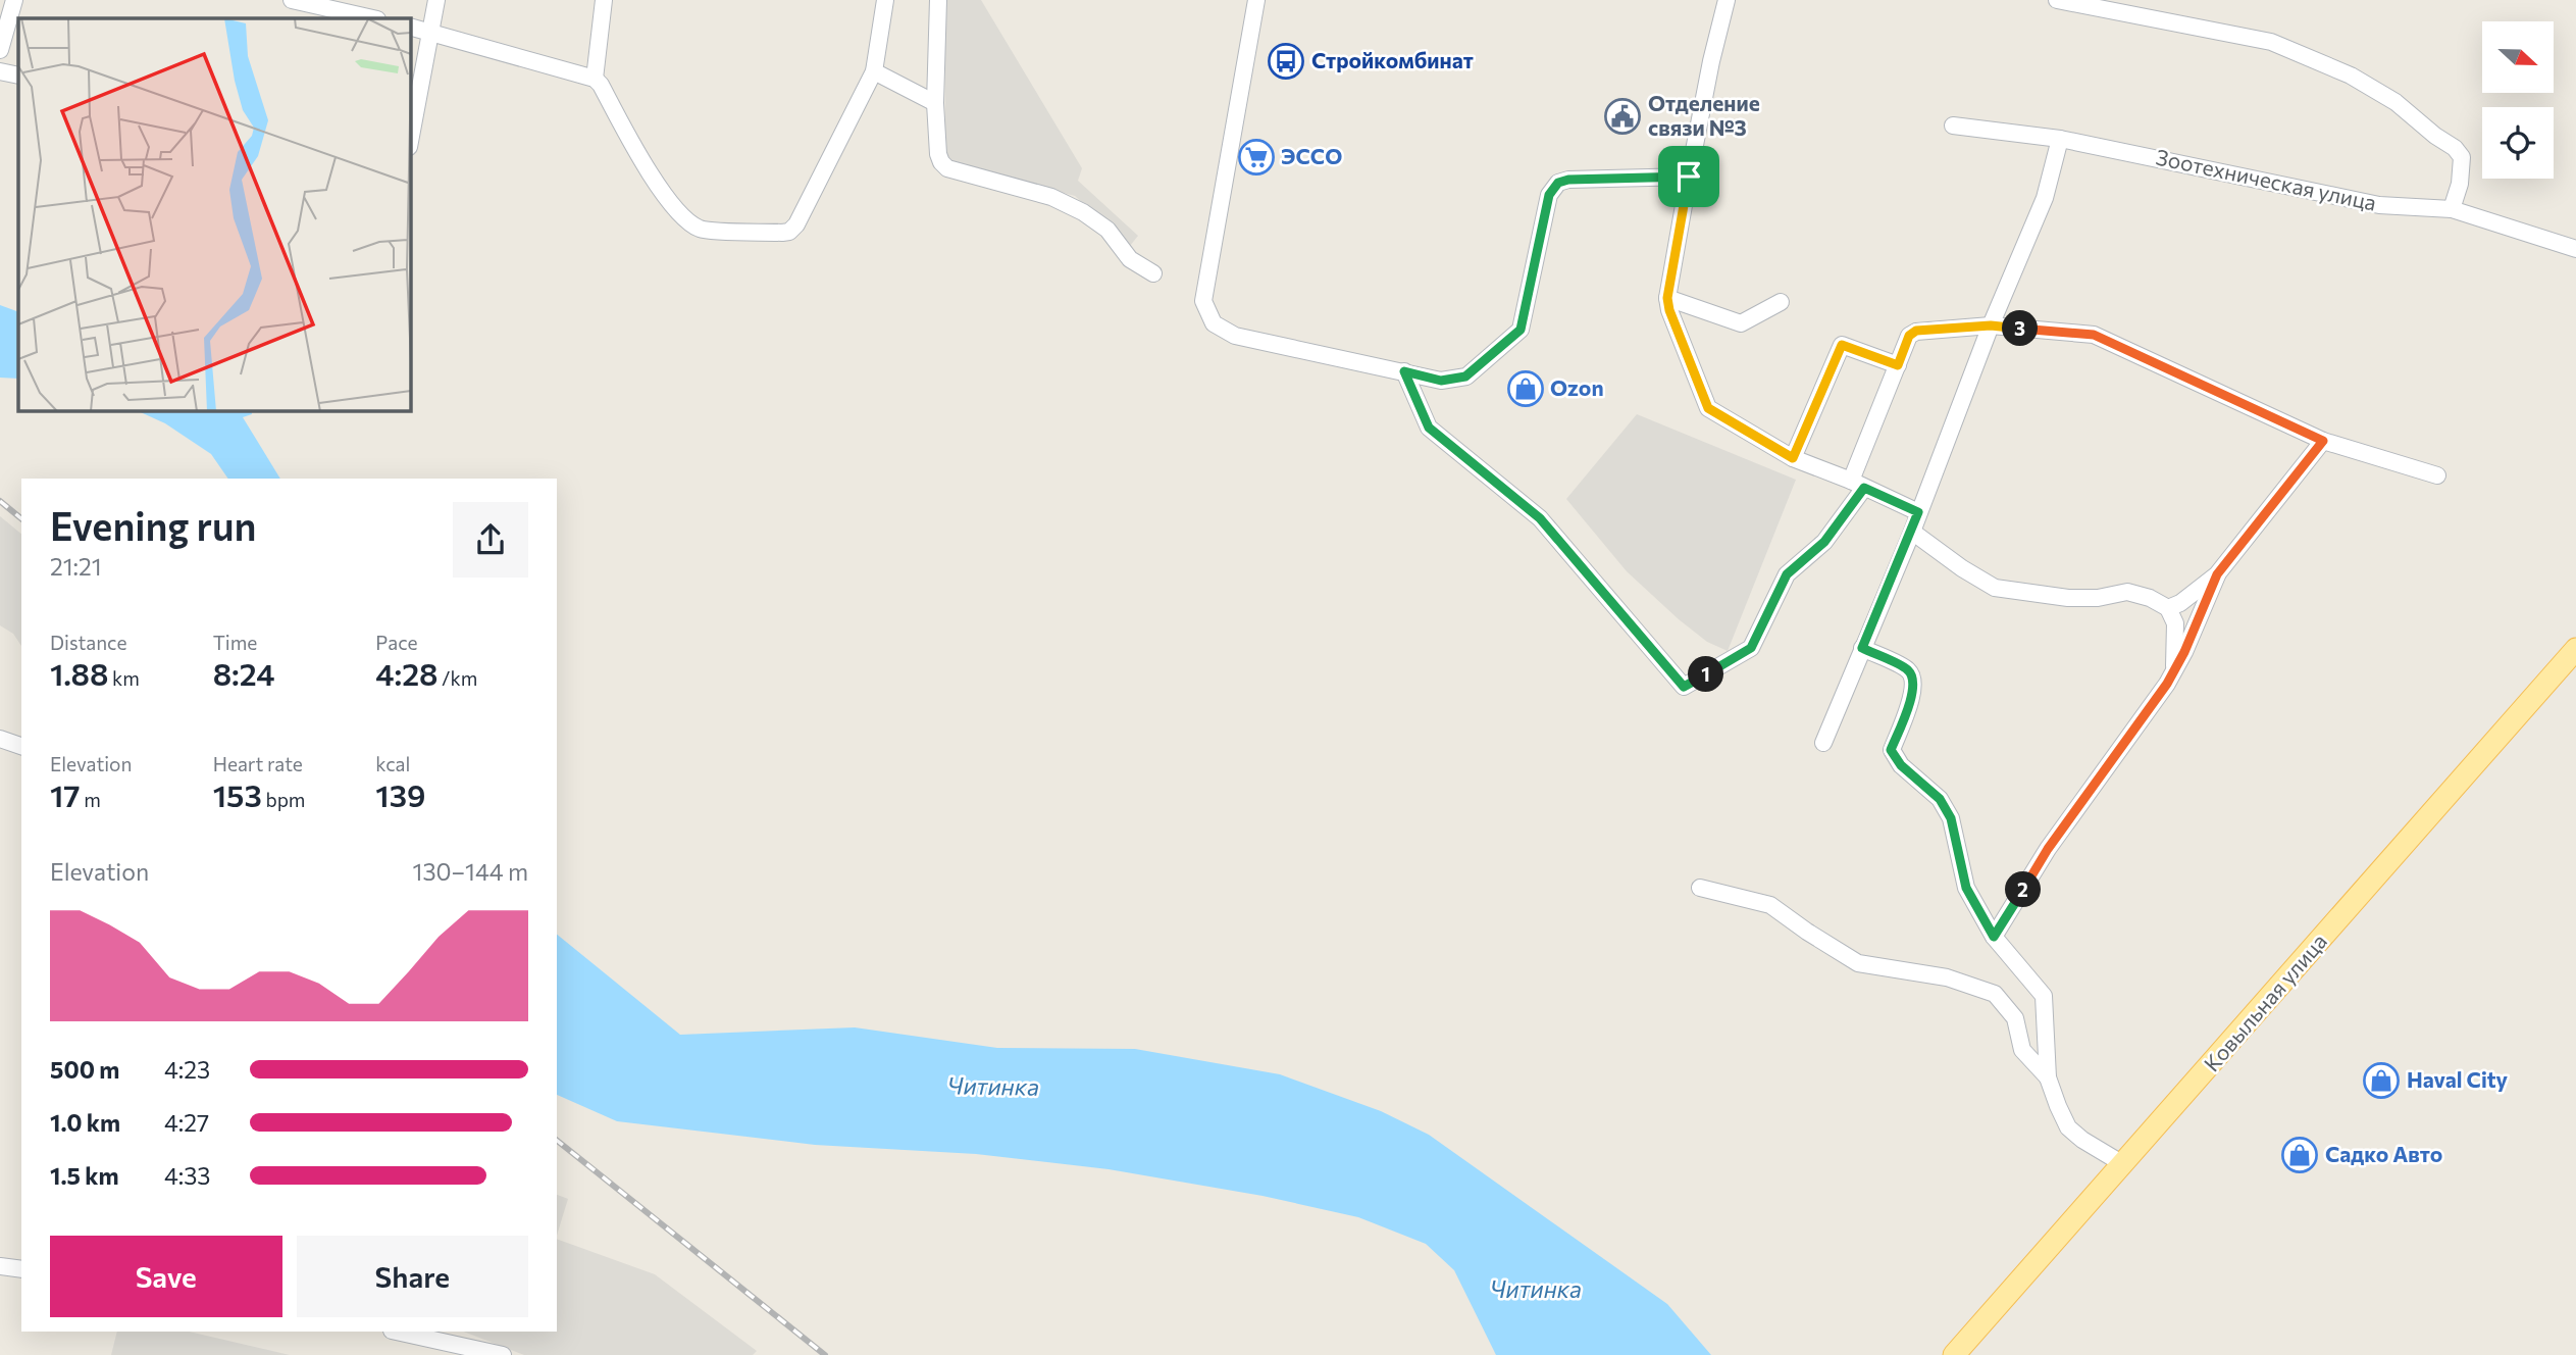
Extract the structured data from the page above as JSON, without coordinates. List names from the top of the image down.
{
  "streets": {
    "main road": ["Ковыльная улица"],
    "street": ["Зоотехническая улица"]
  },
  "water": ["Читинка"],
  "places": {
    "bus stop": ["Стройкомбинат"],
    "public building": ["Отделение связи №3"],
    "supermarket": ["ЭССО"],
    "shop": ["Ozon", "Haval Сity", "Садко Авто"]
  },
  "north": "right",
  "page": {
    "pins": ["3", "1", "2"],
    "heading": ["Evening run", "21:21"],
    "stats": [
      ["Distance", "1.88 km"],
      ["Time", "8:24"],
      ["Pace", "4:28 /km"],
      ["Elevation", "17 m"],
      ["Heart rate", "153 bpm"],
      ["kcal", "139"]
    ],
    "chart": ["Elevation", "130–144 m"],
    "list": [
      {
        "name": "500 m",
        "note": "4:23"
      },
      {
        "name": "1.0 km",
        "note": "4:27"
      },
      {
        "name": "1.5 km",
        "note": "4:33"
      }
    ],
    "buttons": ["Save", "Share"]
  }
}
